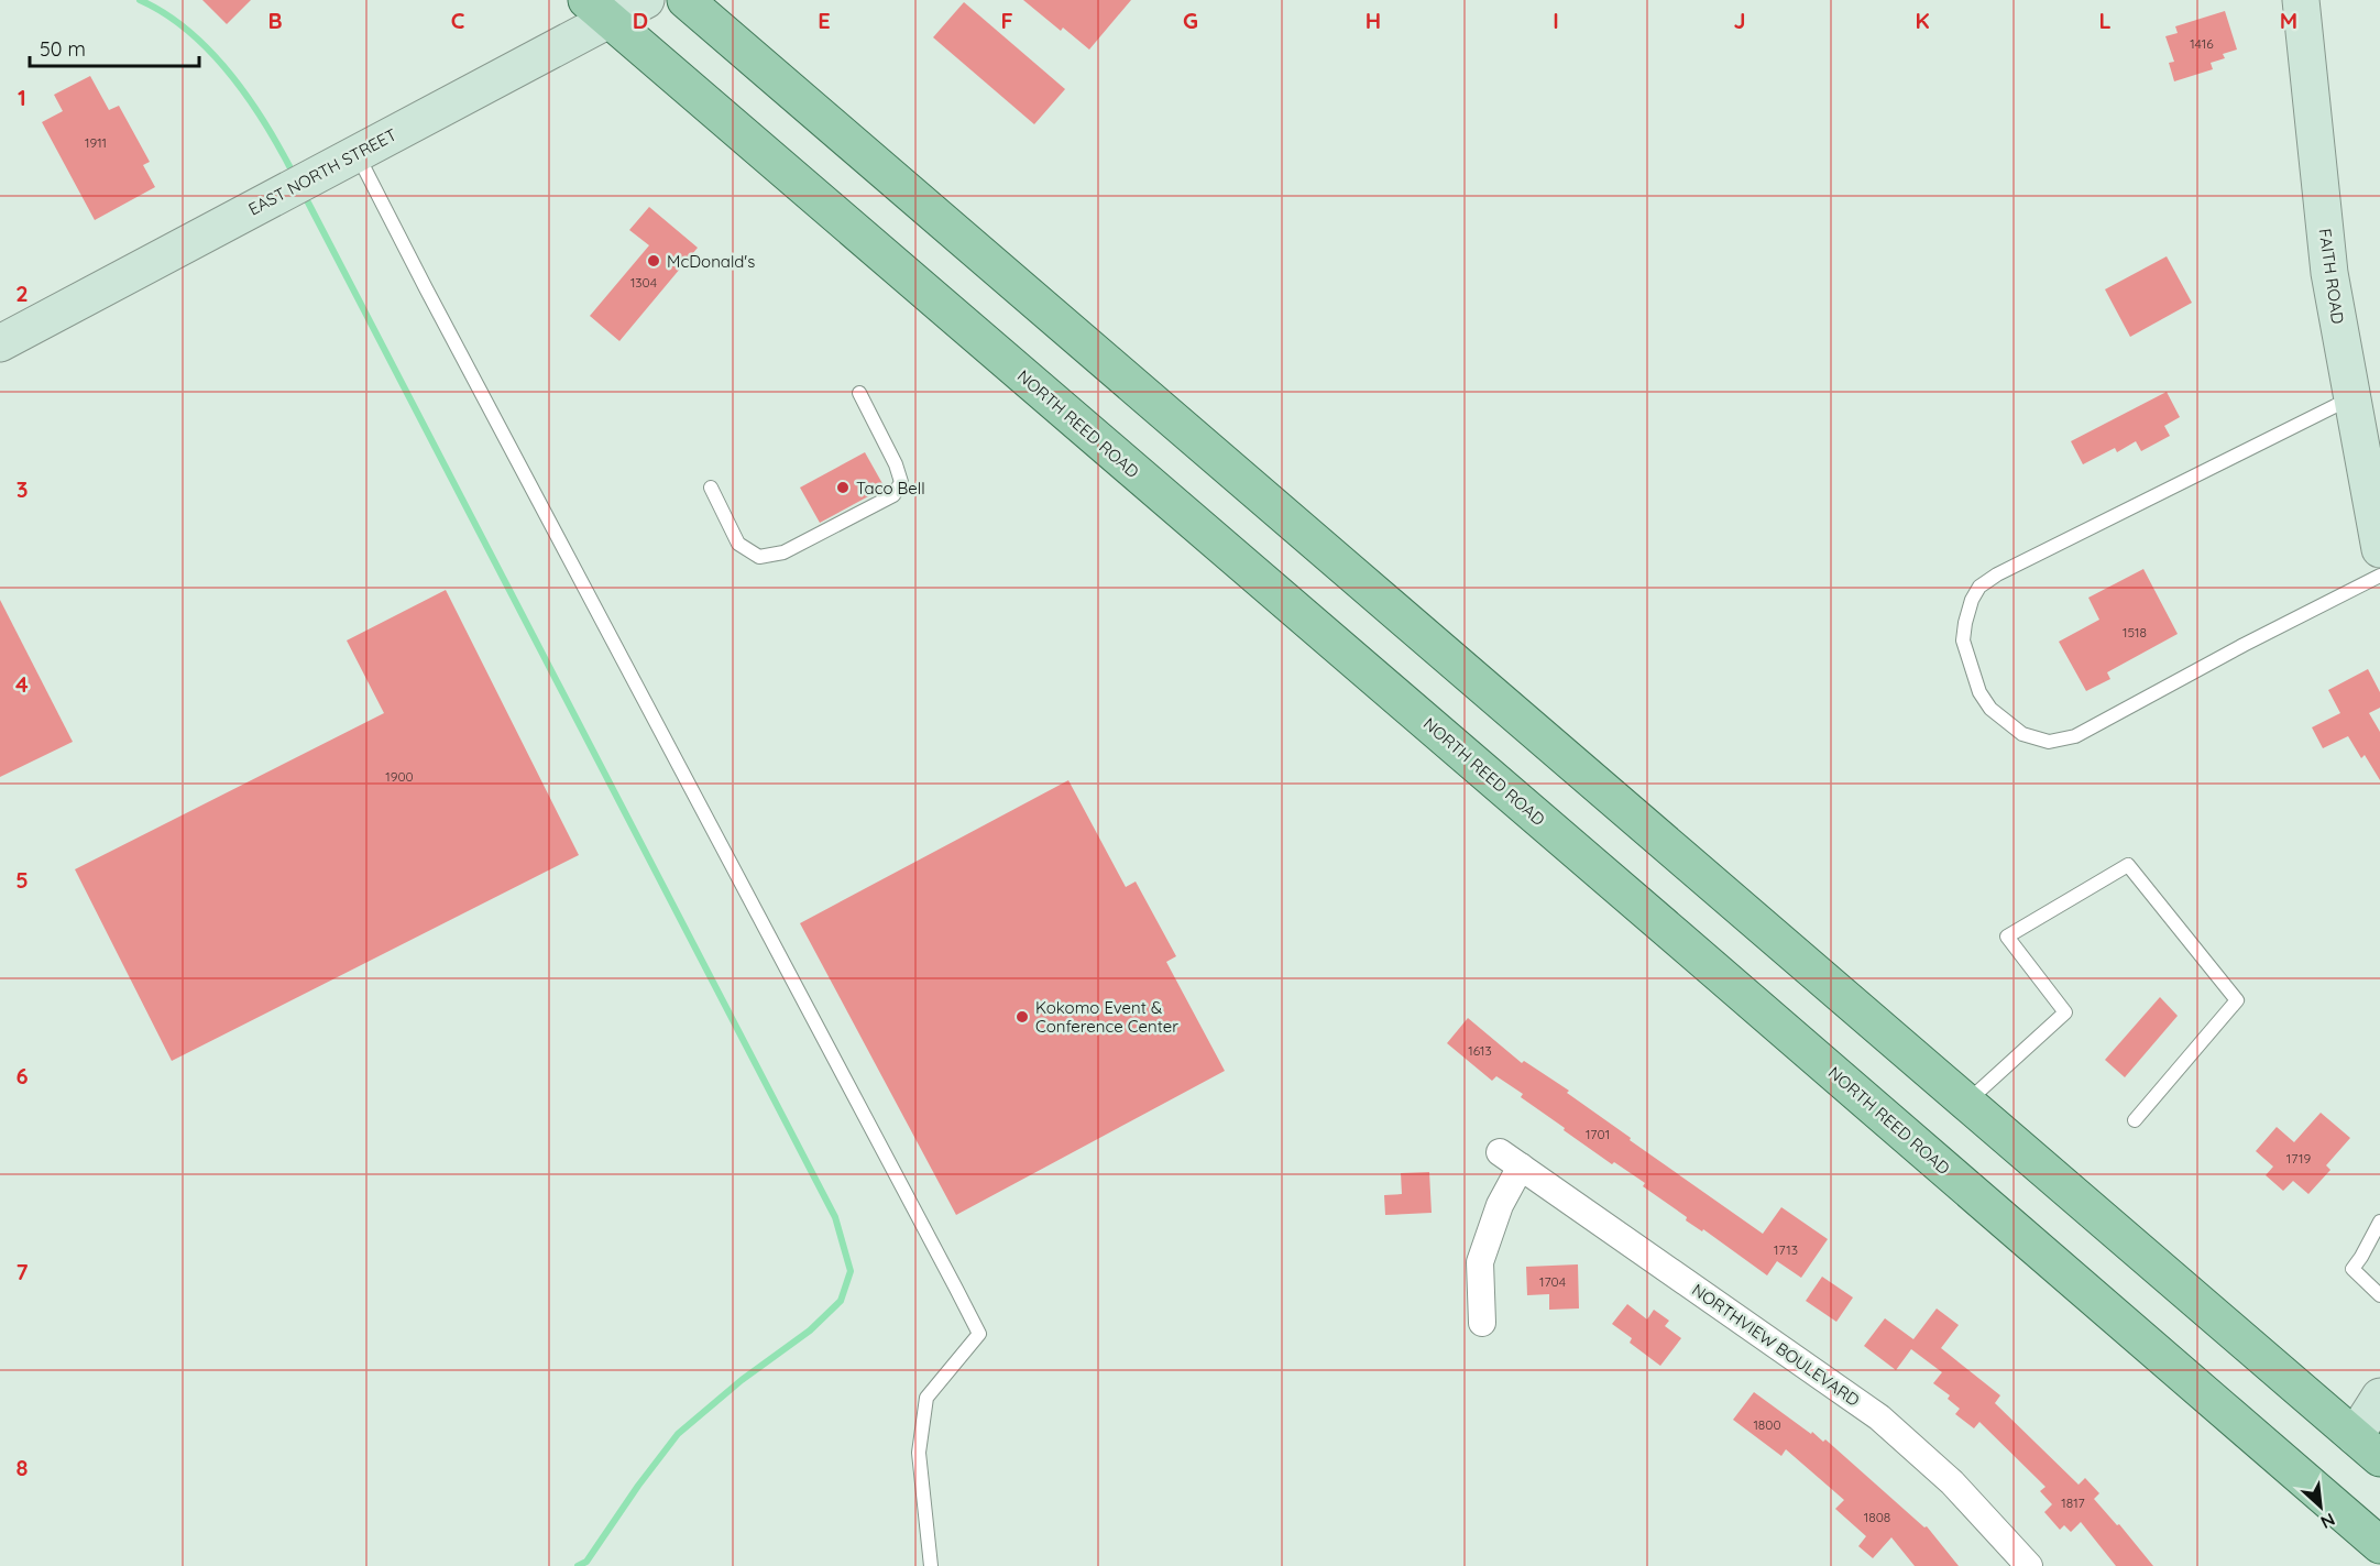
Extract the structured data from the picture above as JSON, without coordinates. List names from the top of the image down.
{
  "streets": {
    "main road": ["NORTH REED ROAD"],
    "street": ["EAST NORTH STREET", "FAITH ROAD", "NORTHVIEW BOULEVARD"]
  },
  "crossings": [
    ["EAST NORTH STREET", "NORTH REED ROAD"]
  ],
  "places": ["McDonald's", "Taco Bell", "Kokomo Event & Conference Center"],
  "house_numbers": [
    "1416",
    "1911",
    "1304",
    "1518",
    "1900",
    "1613",
    "1701",
    "1719",
    "1713",
    "1704",
    "1800",
    "1817",
    "1808"
  ],
  "scale_bar": "50 m",
  "north": "bottom right",
  "grid": {
    "columns": [
      "B",
      "C",
      "D",
      "E",
      "F",
      "G",
      "H",
      "I",
      "J",
      "K",
      "L",
      "M"
    ],
    "rows": [
      "1",
      "2",
      "3",
      "4",
      "5",
      "6",
      "7",
      "8"
    ]
  }
}
